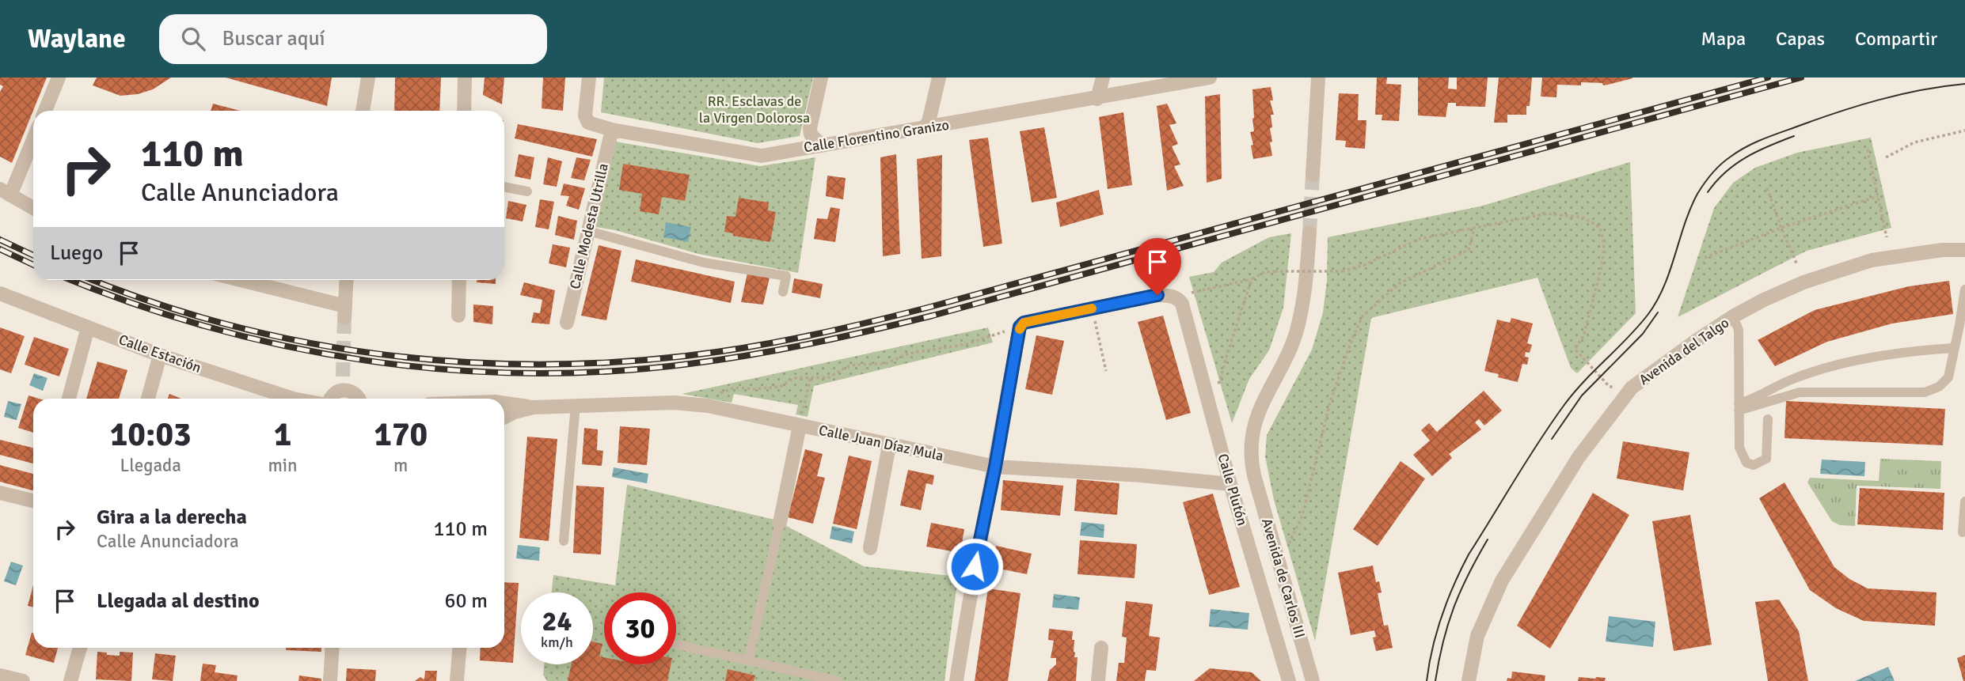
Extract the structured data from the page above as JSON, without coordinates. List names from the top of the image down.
{
  "streets": {
    "street": [
      "Calle Florentino Granizo",
      "Calle Modesta Utrilla",
      "Avenida del Talgo",
      "Calle Estación",
      "Calle Juan Díaz Mula",
      "Calle Plutón",
      "Avenida de Carlos III"
    ]
  },
  "crossings": [
    ["Calle Florentino Granizo", "Calle Modesta Utrilla"],
    ["Calle Juan Díaz Mula", "Calle Plutón"]
  ],
  "parks": ["RR. Esclavas de la Virgen Dolorosa"],
  "page": {
    "header": "Waylane",
    "search": "Buscar aquí",
    "nav": ["Mapa", "Capas", "Compartir"],
    "turn": ["110 m", "Calle Anunciadora"],
    "then": "Luego",
    "eta": [
      "10:03",
      "Llegada",
      "1",
      "min",
      "170",
      "m"
    ],
    "list": [
      {
        "name": "Gira a la derecha",
        "note": "Calle Anunciadora",
        "value": "110 m"
      },
      {
        "name": "Llegada al destino",
        "value": "60 m"
      }
    ],
    "speed": "24 km/h",
    "limit": "30"
  }
}
